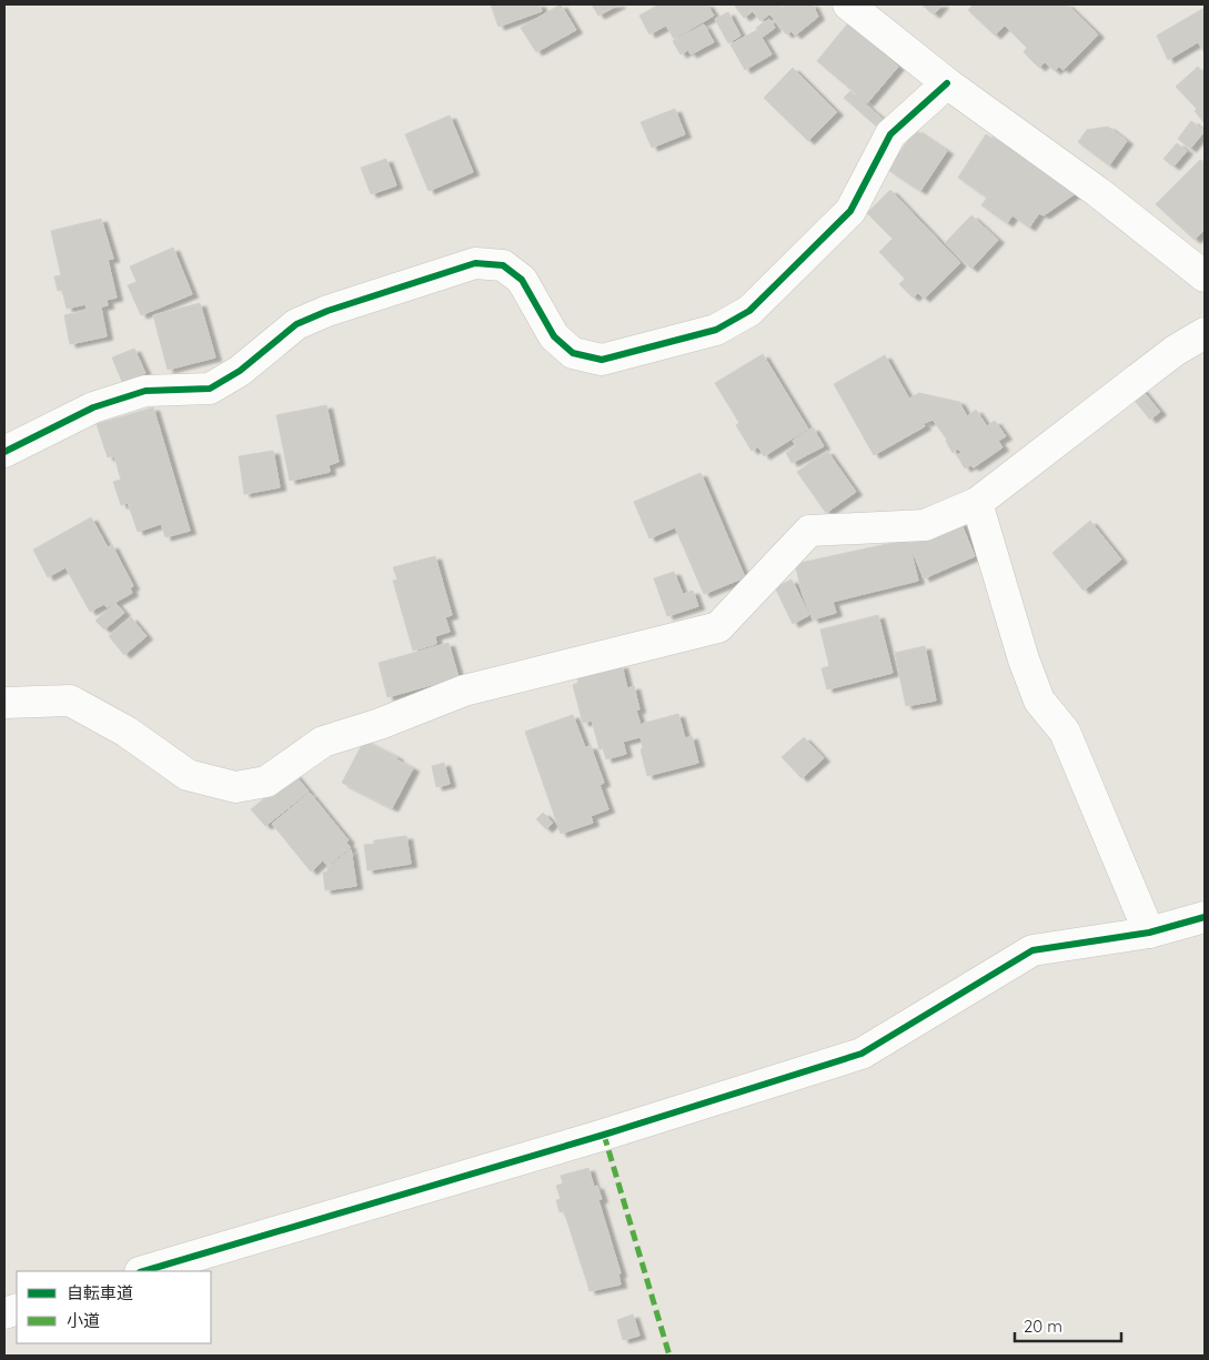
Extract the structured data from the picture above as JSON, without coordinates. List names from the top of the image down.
{
  "legend": ["自転車道", "小道"],
  "scale_bar": "20 m"
}
